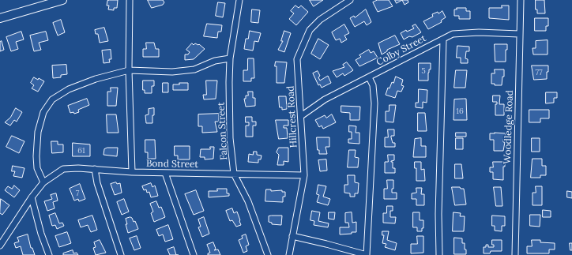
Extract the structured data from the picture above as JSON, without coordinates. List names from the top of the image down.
{
  "streets": {
    "street": [
      "Colby Street",
      "Hillcrest Road",
      "Woodledge Road",
      "Falcon Street",
      "Bond Street"
    ]
  },
  "crossings": [
    ["Colby Street", "Hillcrest Road"],
    ["Colby Street", "Woodledge Road"],
    ["Hillcrest Road", "Bond Street"],
    ["Falcon Street", "Bond Street"]
  ],
  "house_numbers": [
    "5",
    "77",
    "16",
    "61",
    "7"
  ]
}
